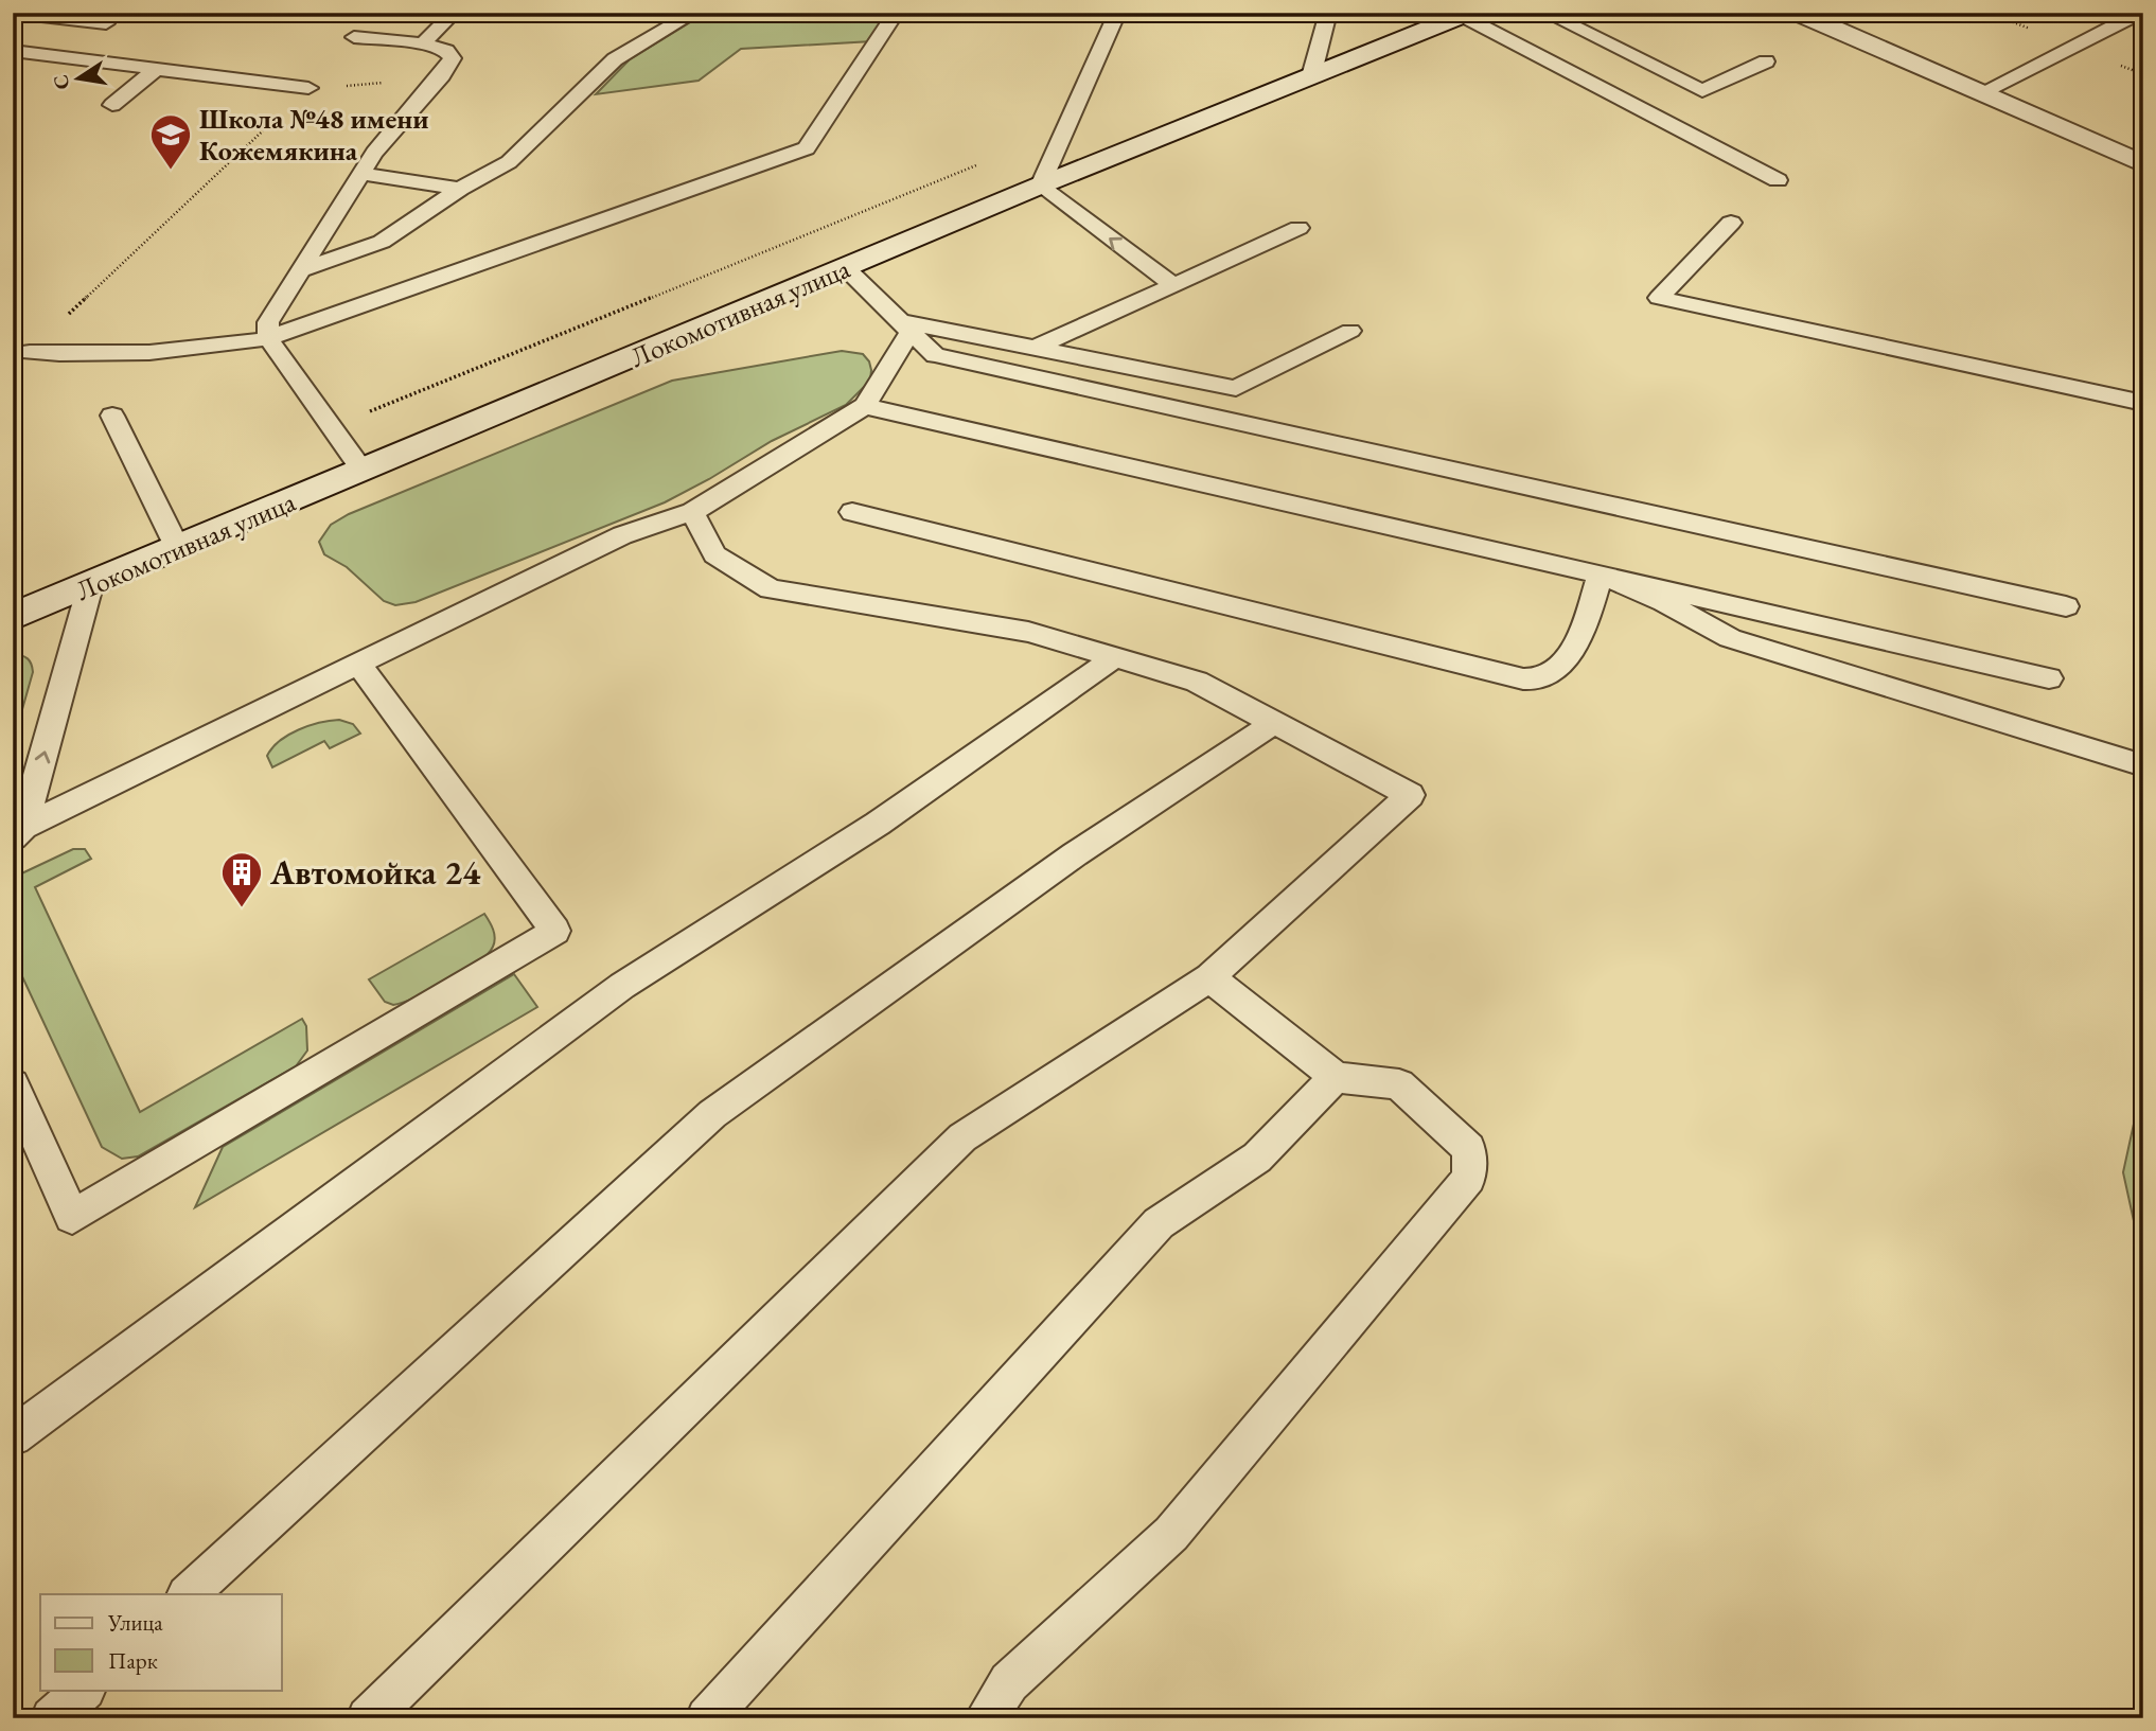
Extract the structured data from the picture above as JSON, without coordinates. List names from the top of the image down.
{
  "streets": {
    "main road": ["Локомотивная улица"]
  },
  "places": {
    "school or university": ["Школа №48 имени Кожемякина"],
    "building": ["Автомойка 24"]
  },
  "legend": ["Улица", "Парк"],
  "north": "left"
}
